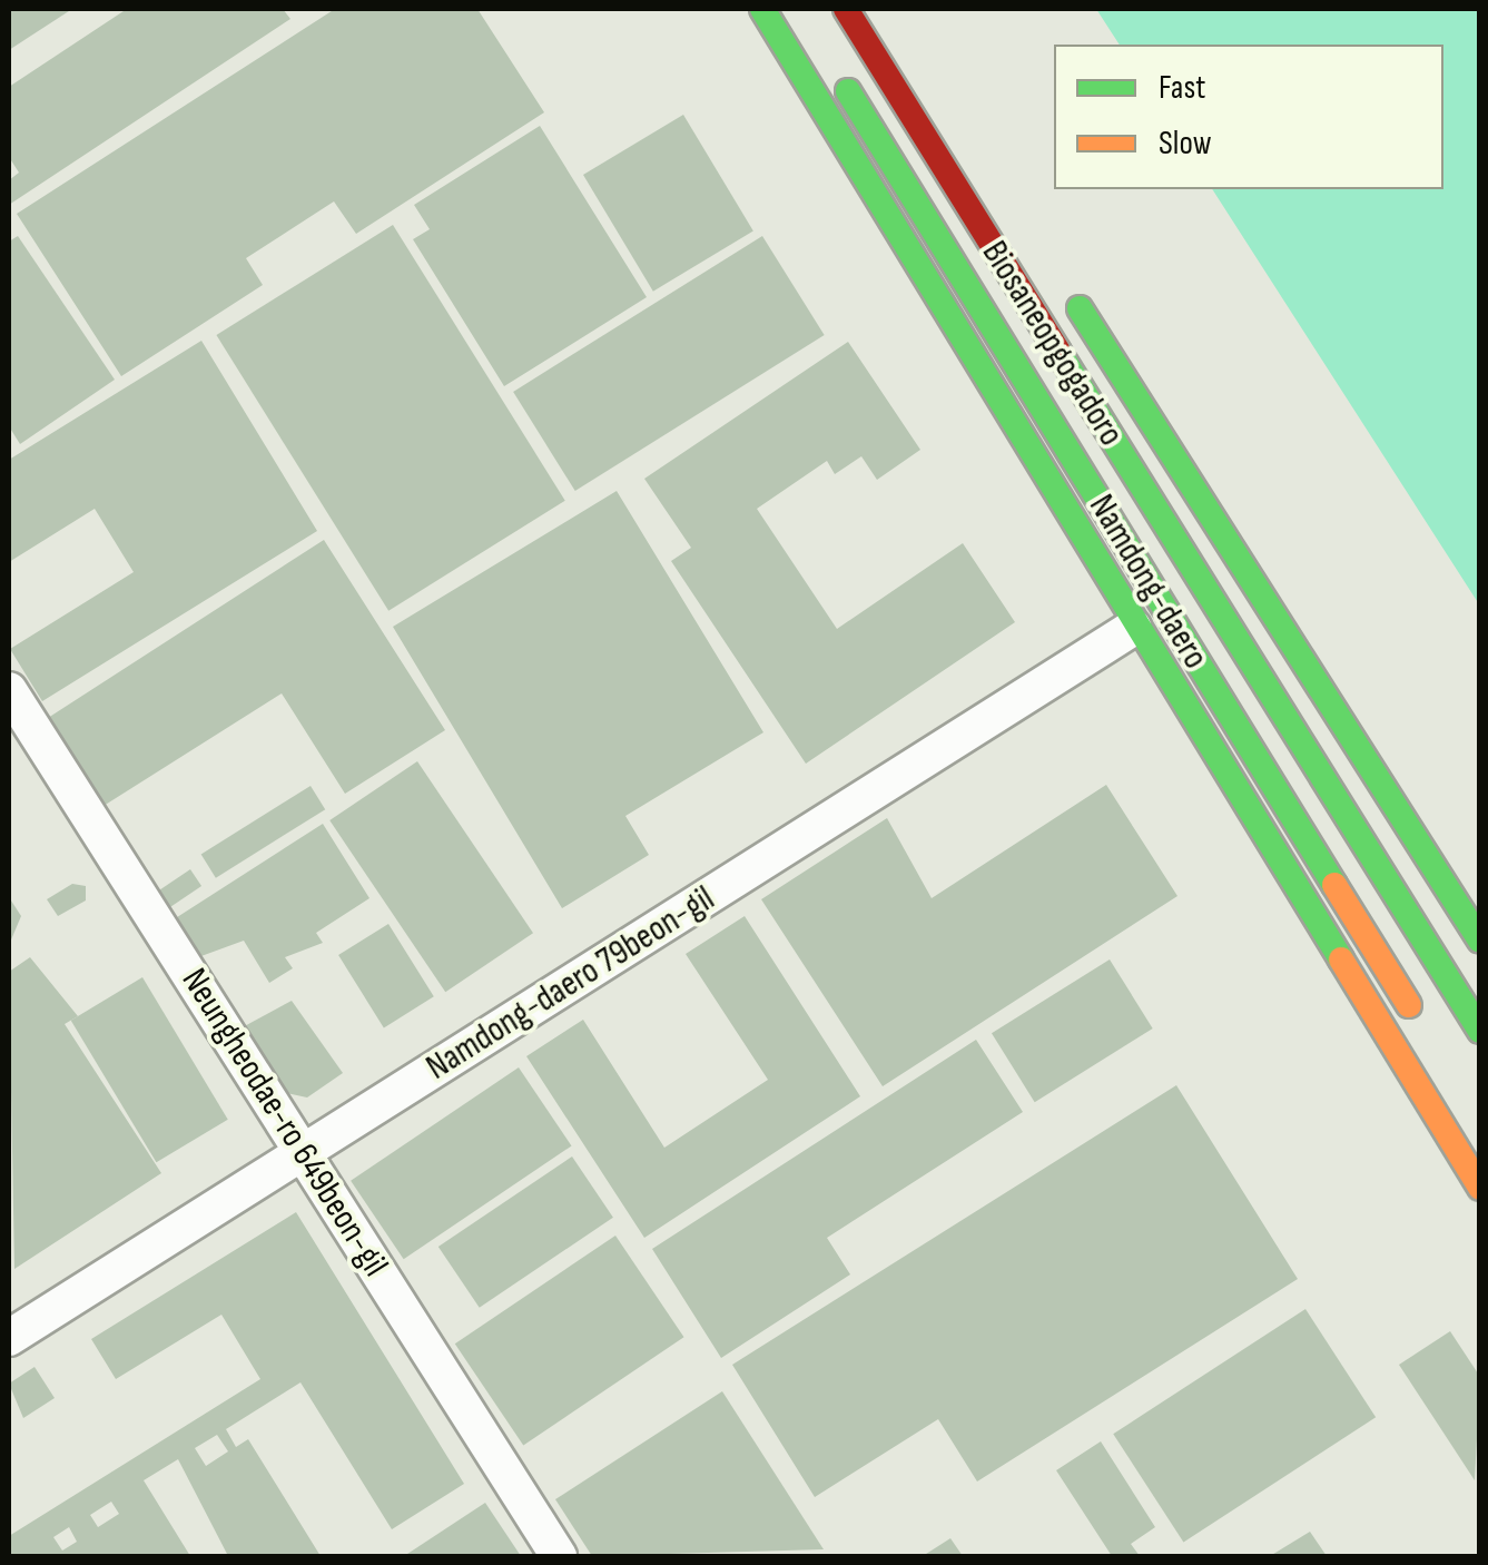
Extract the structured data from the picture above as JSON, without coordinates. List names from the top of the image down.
{
  "streets": {
    "main road": ["Biosaneopgogadoro", "Namdong-daero"],
    "street": ["Namdong-daero 79beon-gil", "Neungheodae-ro 649beon-gil"]
  },
  "crossings": [
    ["Namdong-daero", "Namdong-daero 79beon-gil"],
    ["Namdong-daero 79beon-gil", "Neungheodae-ro 649beon-gil"]
  ],
  "legend": ["Fast", "Slow"]
}
